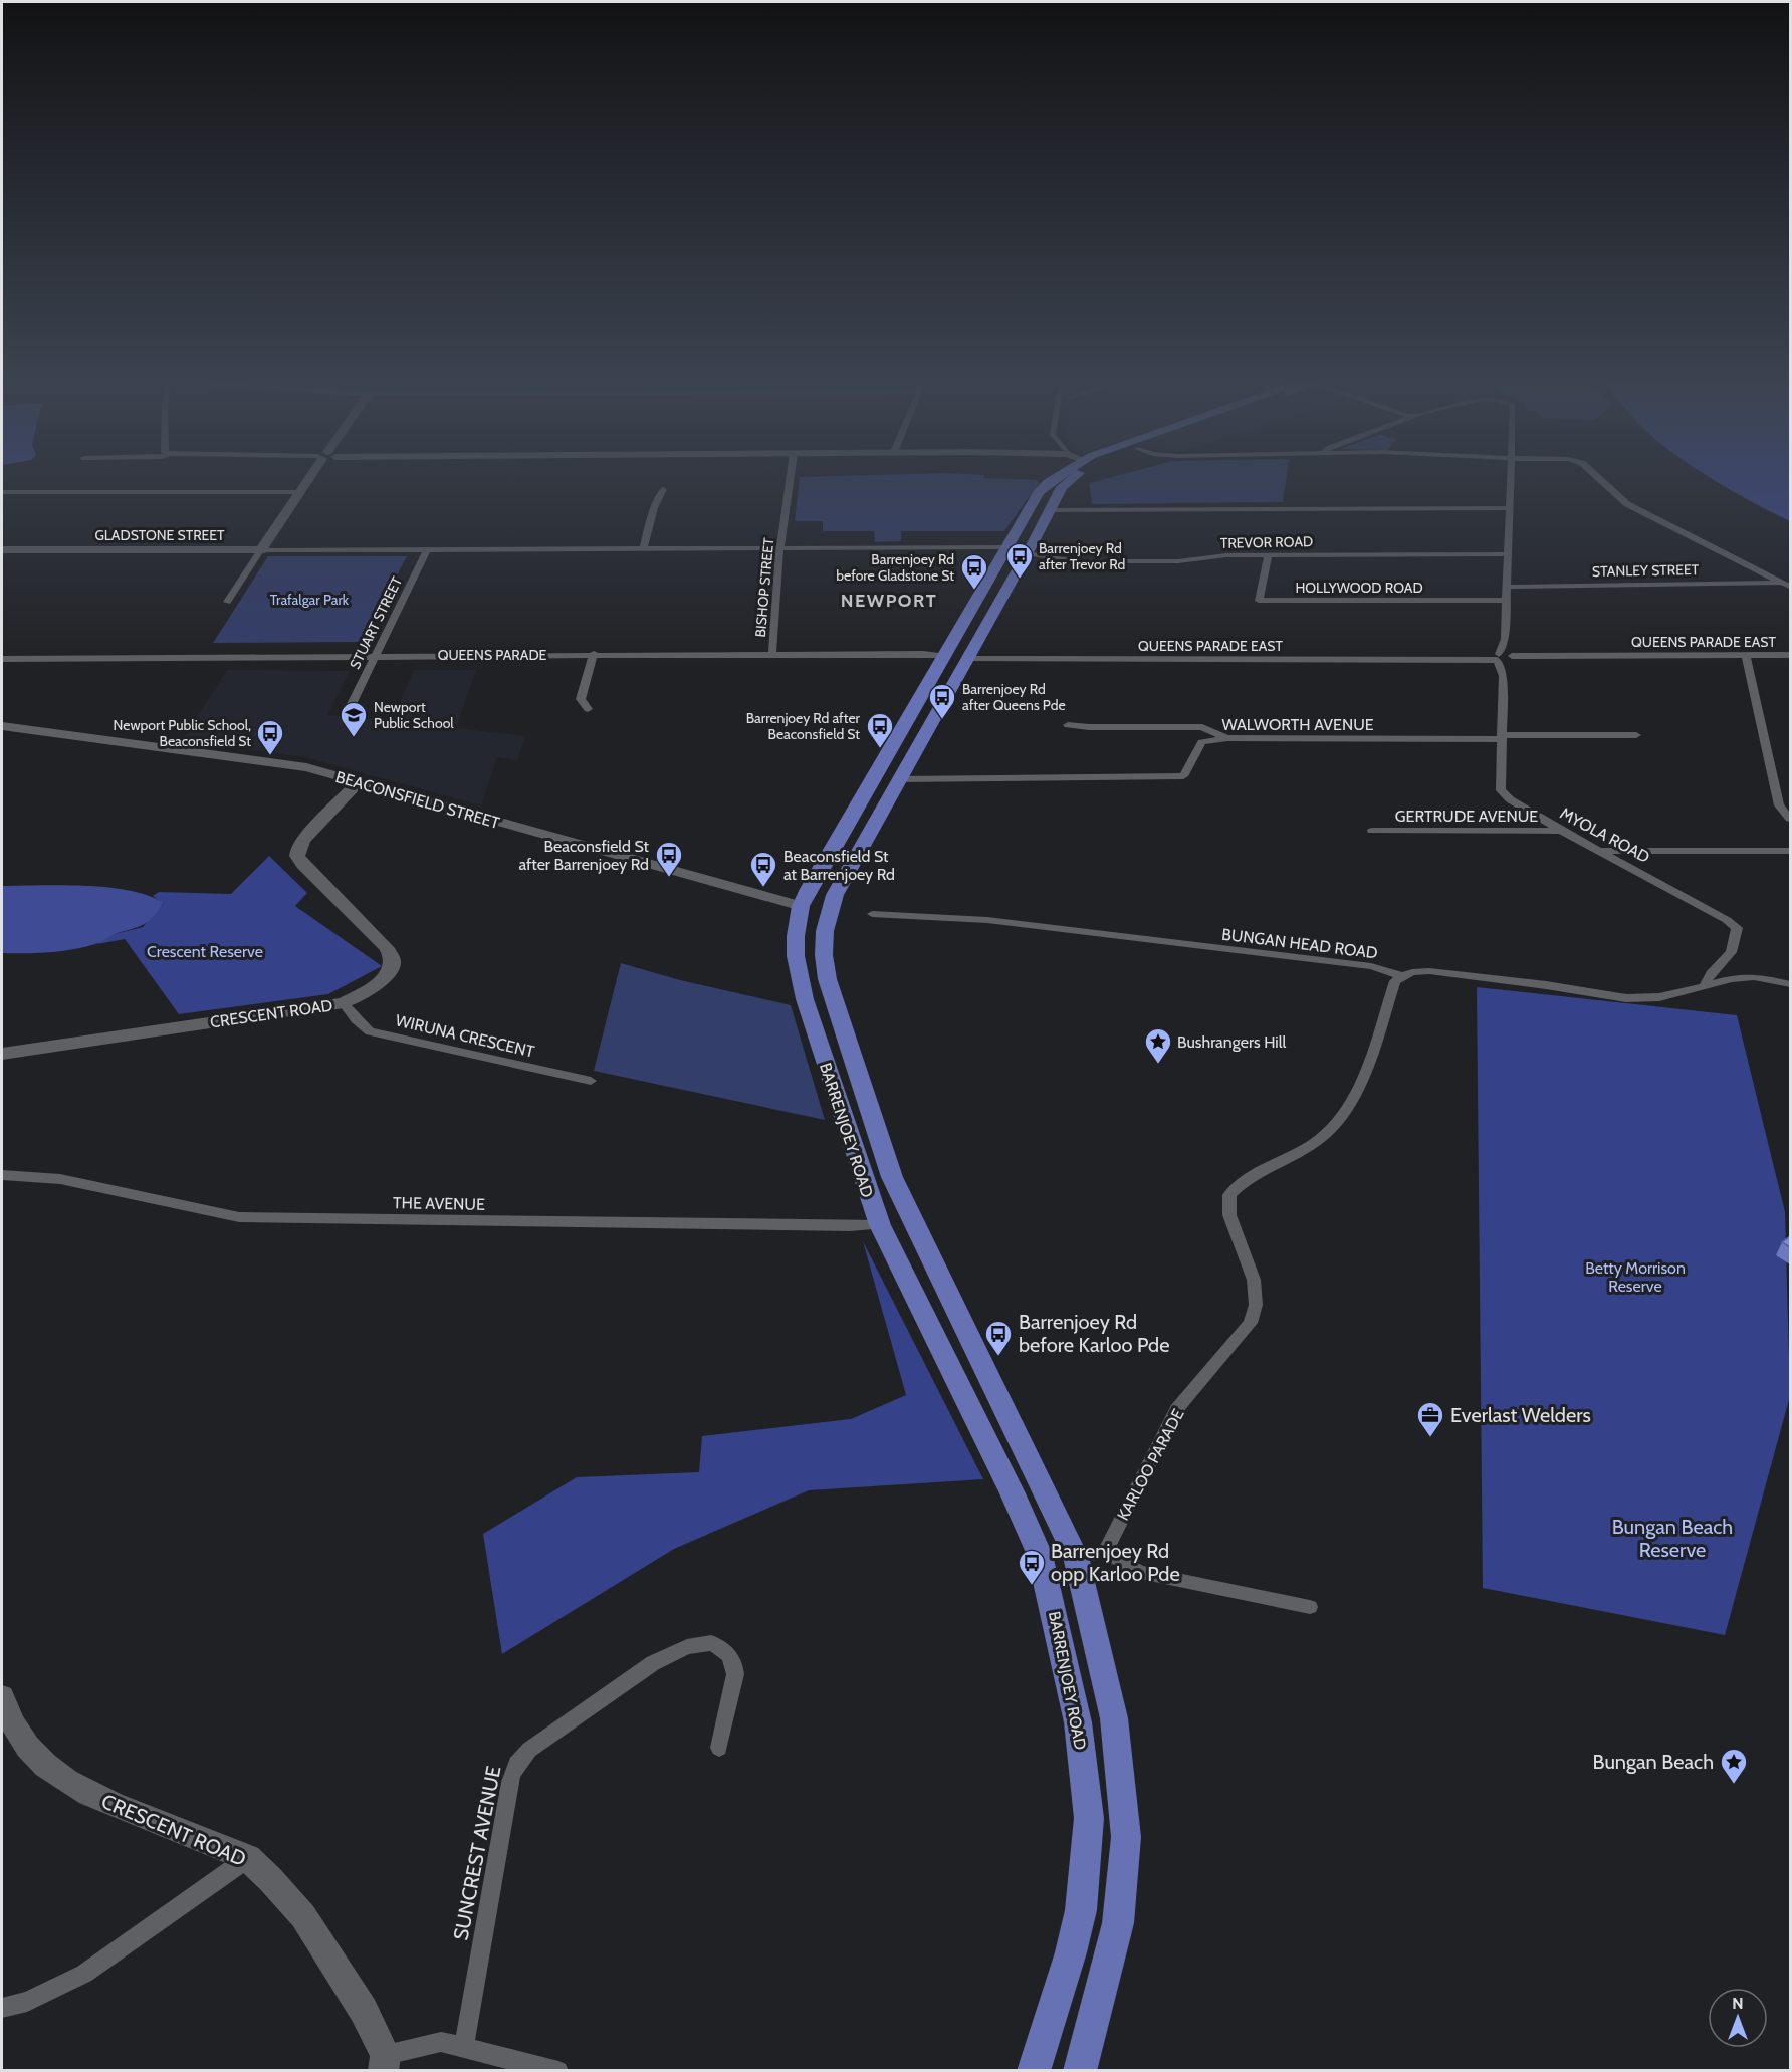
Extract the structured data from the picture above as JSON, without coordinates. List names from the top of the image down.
{
  "streets": {
    "main road": ["QUEENS PARADE", "BEACONSFIELD STREET", "BARRENJOEY ROAD"],
    "street": [
      "GLADSTONE STREET",
      "TREVOR ROAD",
      "STANLEY STREET",
      "BISHOP STREET",
      "HOLLYWOOD ROAD",
      "STUART STREET",
      "QUEENS PARADE EAST",
      "WALWORTH AVENUE",
      "GERTRUDE AVENUE",
      "MYOLA ROAD",
      "BUNGAN HEAD ROAD",
      "CRESCENT ROAD",
      "WIRUNA CRESCENT",
      "THE AVENUE",
      "KARLOO PARADE",
      "SUNCREST AVENUE"
    ]
  },
  "crossings": [
    ["GLADSTONE STREET", "BISHOP STREET"],
    ["GLADSTONE STREET", "STUART STREET"],
    ["GLADSTONE STREET", "BARRENJOEY ROAD"],
    ["TREVOR ROAD", "HOLLYWOOD ROAD"],
    ["TREVOR ROAD", "BARRENJOEY ROAD"],
    ["BISHOP STREET", "QUEENS PARADE"],
    ["STUART STREET", "QUEENS PARADE"],
    ["QUEENS PARADE EAST", "QUEENS PARADE"],
    ["QUEENS PARADE EAST", "MYOLA ROAD"],
    ["QUEENS PARADE EAST", "BARRENJOEY ROAD"],
    ["QUEENS PARADE", "BARRENJOEY ROAD"],
    ["WALWORTH AVENUE", "MYOLA ROAD"],
    ["WALWORTH AVENUE", "BARRENJOEY ROAD"],
    ["BEACONSFIELD STREET", "CRESCENT ROAD"],
    ["BEACONSFIELD STREET", "BARRENJOEY ROAD"],
    ["GERTRUDE AVENUE", "MYOLA ROAD"],
    ["MYOLA ROAD", "BUNGAN HEAD ROAD"],
    ["BUNGAN HEAD ROAD", "KARLOO PARADE"],
    ["CRESCENT ROAD", "WIRUNA CRESCENT"],
    ["BARRENJOEY ROAD", "THE AVENUE"]
  ],
  "districts": ["NEWPORT"],
  "parks": [
    "Trafalgar Park",
    "Crescent Reserve",
    "Betty Morrison Reserve",
    "Bungan Beach Reserve"
  ],
  "places": {
    "bus stop": [
      "Barrenjoey Rd after Trevor Rd",
      "Barrenjoey Rd before Gladstone St",
      "Barrenjoey Rd after Queens Pde",
      "Barrenjoey Rd after Beaconsfield St",
      "Newport Public School, Beaconsfield St",
      "Beaconsfield St after Barrenjoey Rd",
      "Beaconsfield St at Barrenjoey Rd",
      "Barrenjoey Rd before Karloo Pde",
      "Barrenjoey Rd opp Karloo Pde"
    ],
    "school or university": ["Newport Public School"],
    "place": ["Bushrangers Hill", "Bungan Beach"],
    "office": ["Everlast Welders"]
  },
  "north": "top"
}
